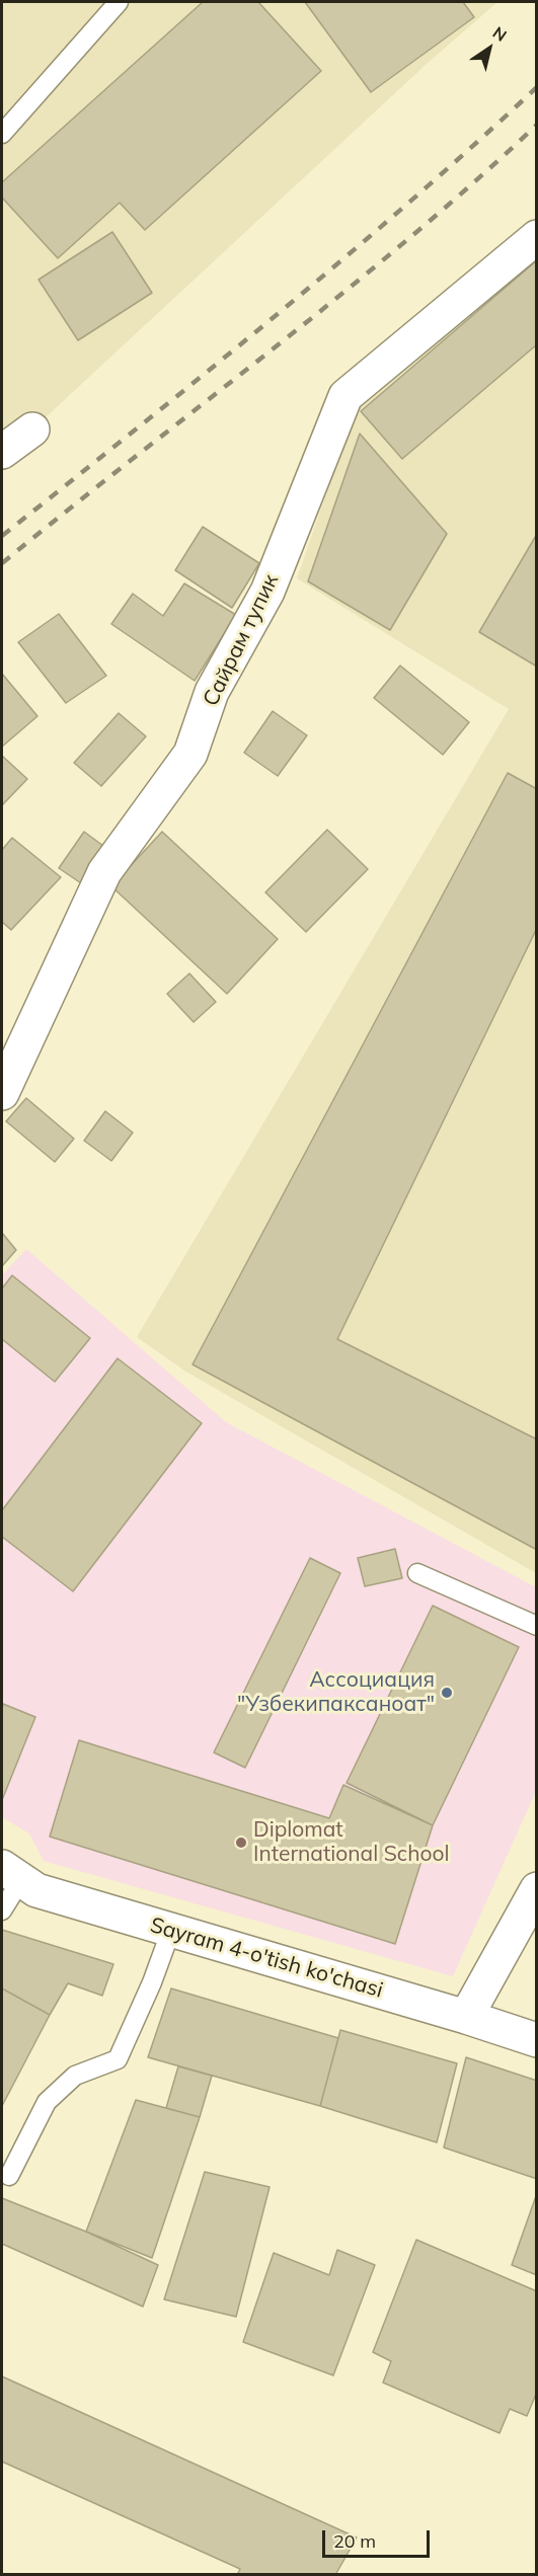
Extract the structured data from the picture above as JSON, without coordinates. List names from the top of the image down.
{
  "streets": {
    "street": ["Сайрам тупик", "Sayram 4-o'tish ko'chasi"]
  },
  "places": ["Ассоциация \"Узбекипаксаноат\"", "Diplomat International School"],
  "scale_bar": "20 m",
  "north": "top right"
}
